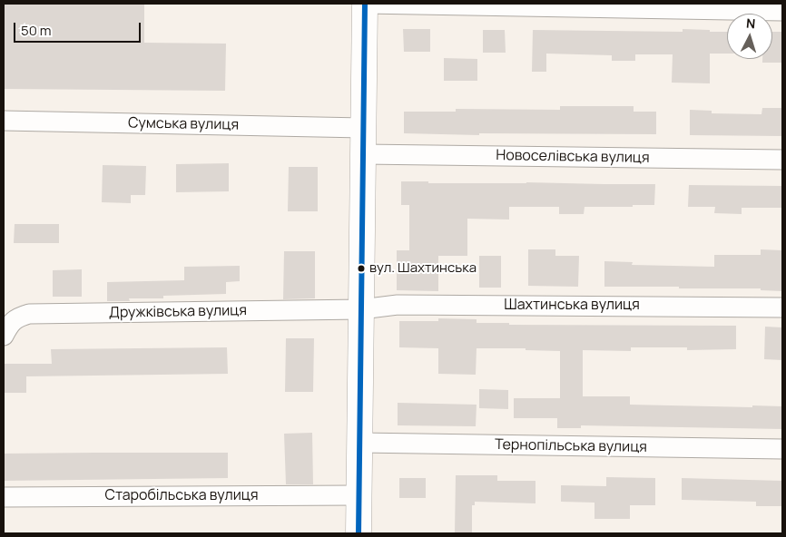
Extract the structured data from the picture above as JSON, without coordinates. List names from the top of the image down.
{
  "streets": {
    "street": [
      "Сумська вулиця",
      "Новоселівська вулиця",
      "Шахтинська вулиця",
      "Дружківська вулиця",
      "Тернопільська вулиця",
      "Старобільська вулиця"
    ]
  },
  "crossings": [
    ["Шахтинська вулиця", "Дружківська вулиця"]
  ],
  "places": ["вул. Шахтинська"],
  "scale_bar": "50 m",
  "north": "top"
}
